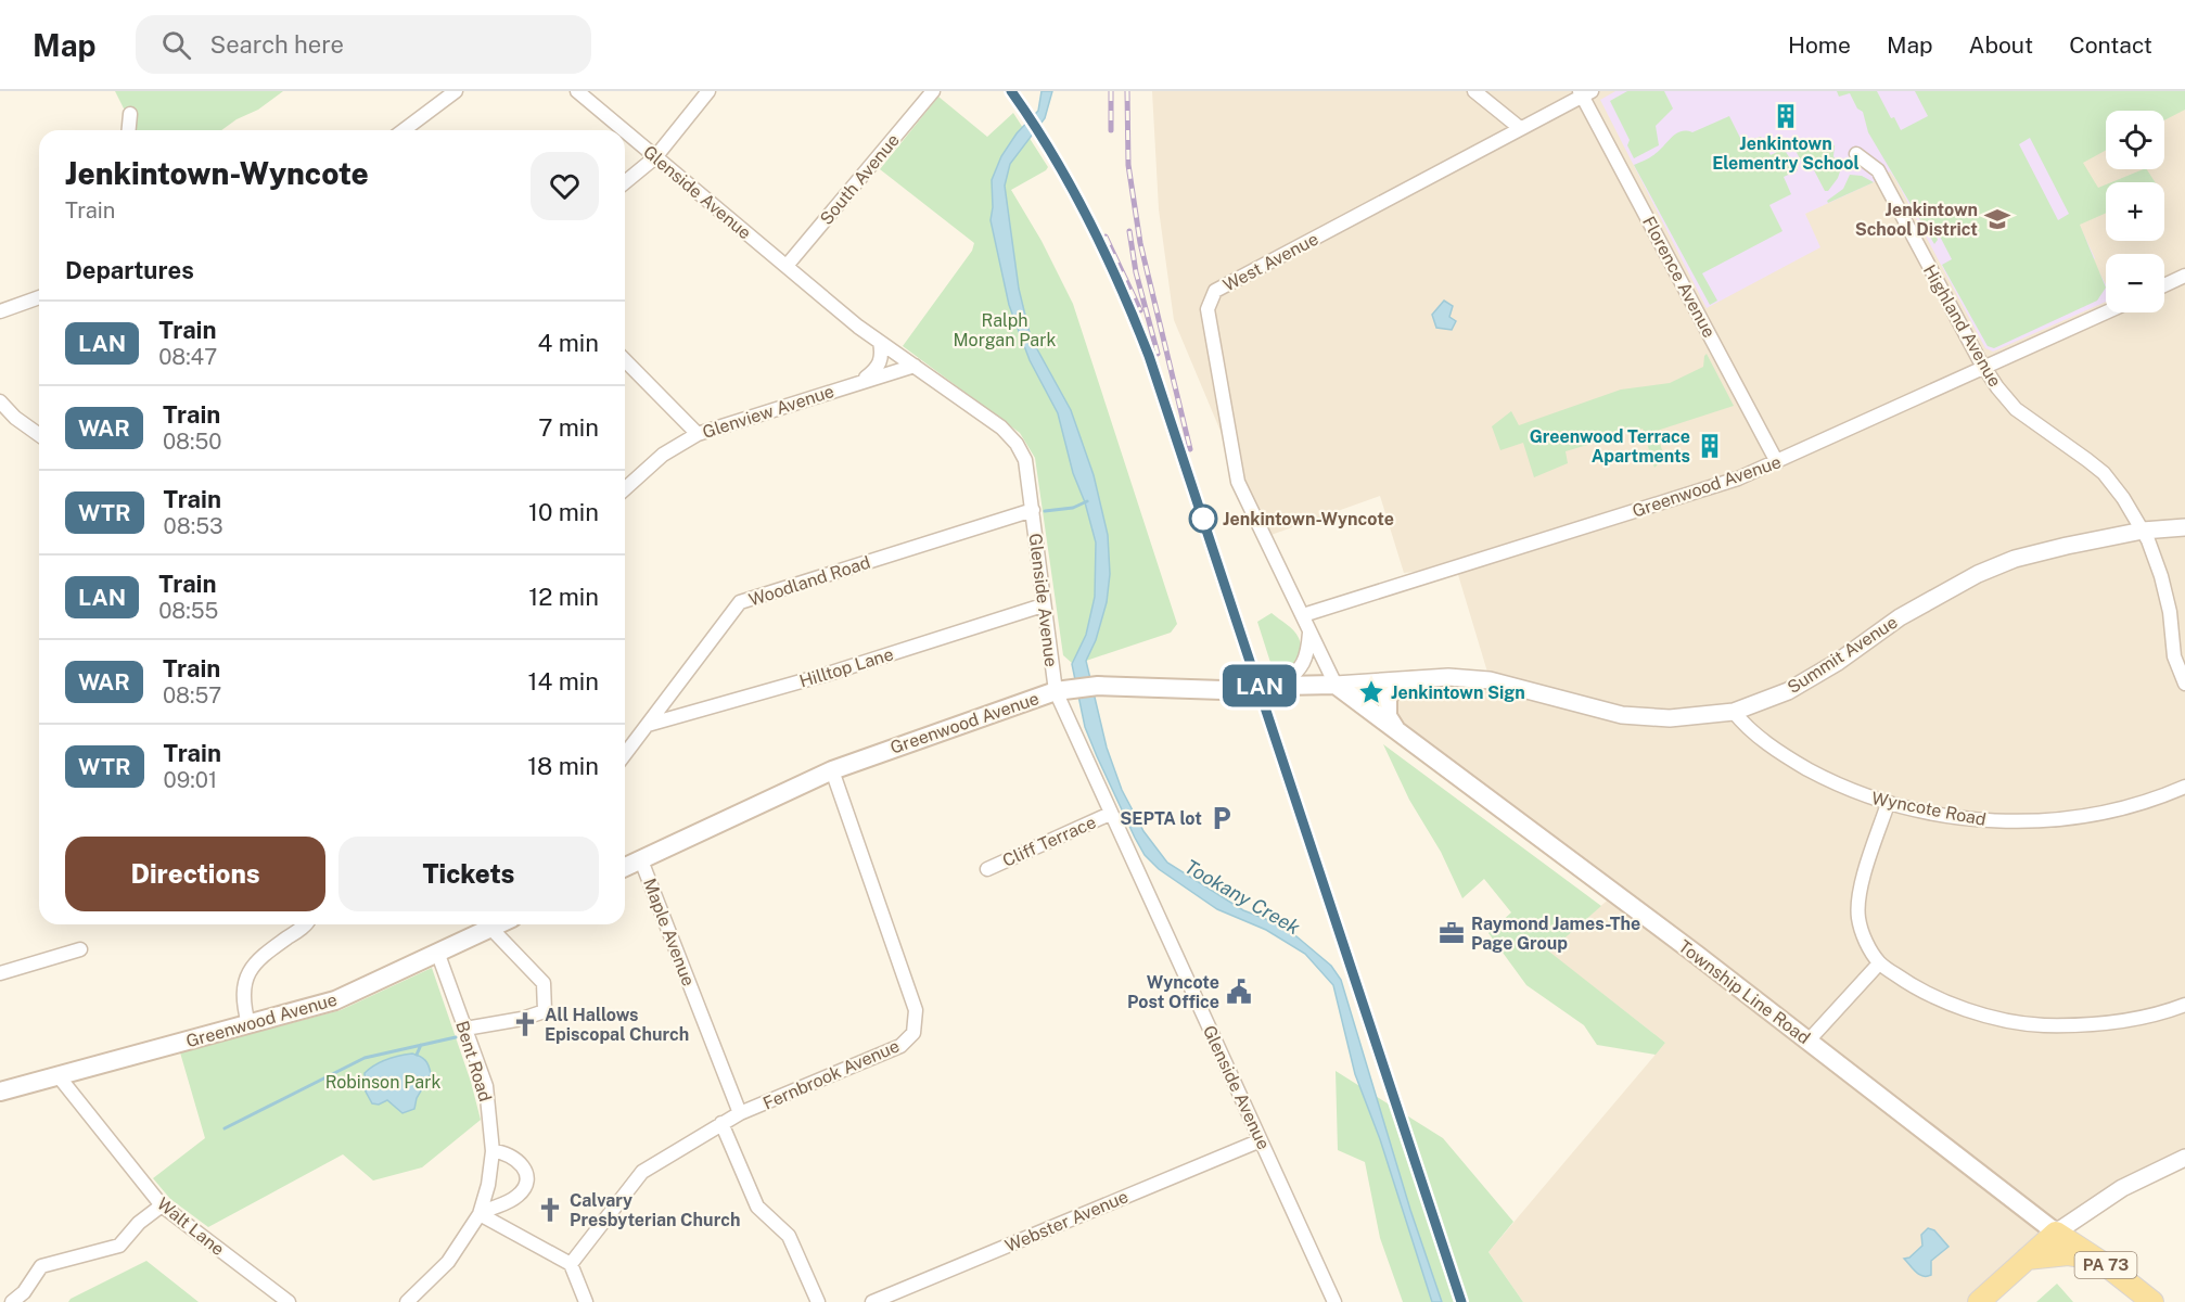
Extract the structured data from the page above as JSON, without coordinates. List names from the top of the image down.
{
  "streets": {
    "main road": ["Greenwood Avenue", "Township Line Road", "PA 73"],
    "street": [
      "South Avenue",
      "Glenside Avenue",
      "West Avenue",
      "Florence Avenue",
      "Highland Avenue",
      "Glenview Avenue",
      "Woodland Road",
      "Summit Avenue",
      "Hilltop Lane",
      "Wyncote Road",
      "Cliff Terrace",
      "Maple Avenue",
      "Bent Road",
      "Fernbrook Avenue",
      "Webster Avenue",
      "Walt Lane"
    ]
  },
  "crossings": [
    ["South Avenue", "Glenside Avenue"],
    ["Glenside Avenue", "Glenview Avenue"],
    ["Glenside Avenue", "Greenwood Avenue"],
    ["Glenside Avenue", "Woodland Road"],
    ["Glenside Avenue", "Hilltop Lane"],
    ["Glenside Avenue", "Cliff Terrace"],
    ["Glenside Avenue", "Webster Avenue"],
    ["West Avenue", "Florence Avenue"],
    ["West Avenue", "Greenwood Avenue"],
    ["West Avenue", "Summit Avenue"],
    ["West Avenue", "Township Line Road"],
    ["Florence Avenue", "Greenwood Avenue"],
    ["Highland Avenue", "Greenwood Avenue"],
    ["Highland Avenue", "Summit Avenue"],
    ["Greenwood Avenue", "Summit Avenue"],
    ["Greenwood Avenue", "Maple Avenue"],
    ["Greenwood Avenue", "Township Line Road"],
    ["Greenwood Avenue", "Bent Road"],
    ["Greenwood Avenue", "Fernbrook Avenue"],
    ["Greenwood Avenue", "Walt Lane"],
    ["Woodland Road", "Hilltop Lane"],
    ["Summit Avenue", "Wyncote Road"],
    ["Summit Avenue", "Township Line Road"],
    ["Maple Avenue", "Fernbrook Avenue"]
  ],
  "water": ["Tookany Creek"],
  "parks": ["Ralph Morgan Park", "Robinson Park"],
  "places": {
    "building": ["Jenkintown Elementry School", "Greenwood Terrace Apartments"],
    "school or university": ["Jenkintown School District"],
    "other": ["Jenkintown-Wyncote"],
    "place": ["Jenkintown Sign"],
    "parking": ["SEPTA lot"],
    "office": ["Raymond James-The Page Group"],
    "public building": ["Wyncote Post Office"],
    "church": ["All Hallows Episcopal Church", "Calvary Presbyterian Church"]
  },
  "page": {
    "header": "Map",
    "search": "Search here",
    "nav": [
      "Home",
      "Map",
      "About",
      "Contact"
    ],
    "on_map": "LAN",
    "map_buttons": ["+", "−"],
    "heading": [
      ["Jenkintown-Wyncote", "Train"],
      "Departures"
    ],
    "list": [
      {
        "mark": "LAN",
        "name": "Train",
        "note": "08:47",
        "value": "4 min"
      },
      {
        "mark": "WAR",
        "name": "Train",
        "note": "08:50",
        "value": "7 min"
      },
      {
        "mark": "WTR",
        "name": "Train",
        "note": "08:53",
        "value": "10 min"
      },
      {
        "mark": "LAN",
        "name": "Train",
        "note": "08:55",
        "value": "12 min"
      },
      {
        "mark": "WAR",
        "name": "Train",
        "note": "08:57",
        "value": "14 min"
      },
      {
        "mark": "WTR",
        "name": "Train",
        "note": "09:01",
        "value": "18 min"
      }
    ],
    "buttons": ["Directions", "Tickets"]
  }
}
